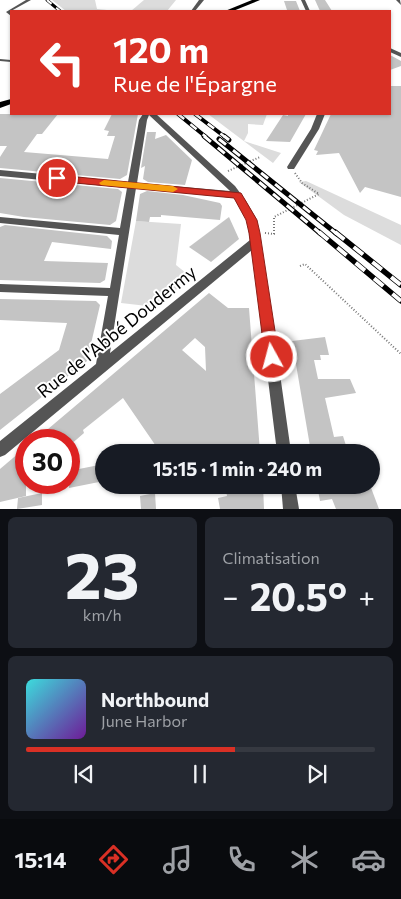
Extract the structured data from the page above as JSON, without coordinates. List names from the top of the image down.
{
  "streets": {
    "street": ["Rue de l'Abbé Doudermy"]
  },
  "page": {
    "turn": ["120 m", "Rue de l'Épargne"],
    "limit": "30",
    "trip": "15:15 · 1 min · 240 m",
    "tile": [
      ["23", "km/h"],
      "Climatisation"
    ],
    "heat": ["−", "20.5°", "+"],
    "song": ["Northbound", "June Harbor"],
    "tabs": "15:14"
  }
}
